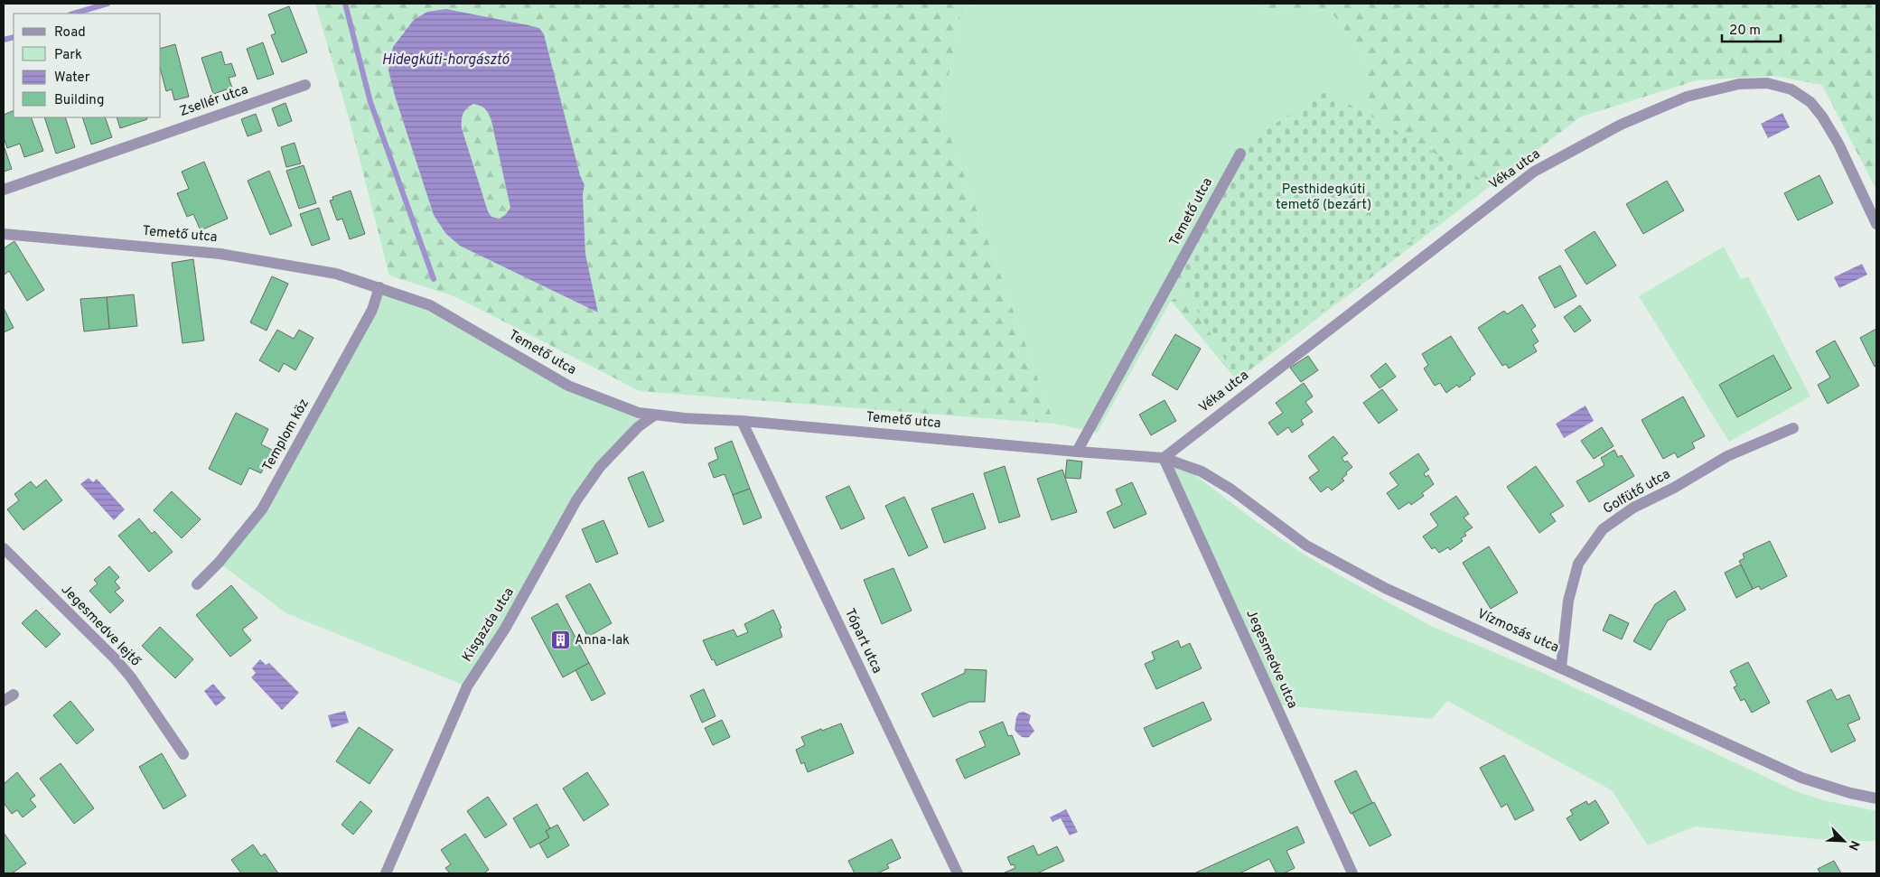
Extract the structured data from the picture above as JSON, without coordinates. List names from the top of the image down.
{
  "streets": {
    "street": [
      "Zsellér utca",
      "Véka utca",
      "Temető utca",
      "Templom köz",
      "Golfütő utca",
      "Kisgazda utca",
      "Jegesmedve lejtő",
      "Vízmosás utca",
      "Tópart utca",
      "Jegesmedve utca"
    ]
  },
  "crossings": [
    ["Véka utca", "Temető utca"],
    ["Véka utca", "Vízmosás utca"],
    ["Véka utca", "Jegesmedve utca"],
    ["Temető utca", "Templom köz"],
    ["Temető utca", "Kisgazda utca"],
    ["Temető utca", "Vízmosás utca"],
    ["Temető utca", "Tópart utca"],
    ["Temető utca", "Jegesmedve utca"],
    ["Golfütő utca", "Vízmosás utca"],
    ["Vízmosás utca", "Jegesmedve utca"]
  ],
  "water": ["Hidegkúti-horgásztó"],
  "parks": ["Pesthidegkúti temető (bezárt)"],
  "places": {
    "building": ["Anna-lak"]
  },
  "legend": [
    "Road",
    "Park",
    "Water",
    "Building"
  ],
  "scale_bar": "20 m",
  "north": "bottom right"
}
